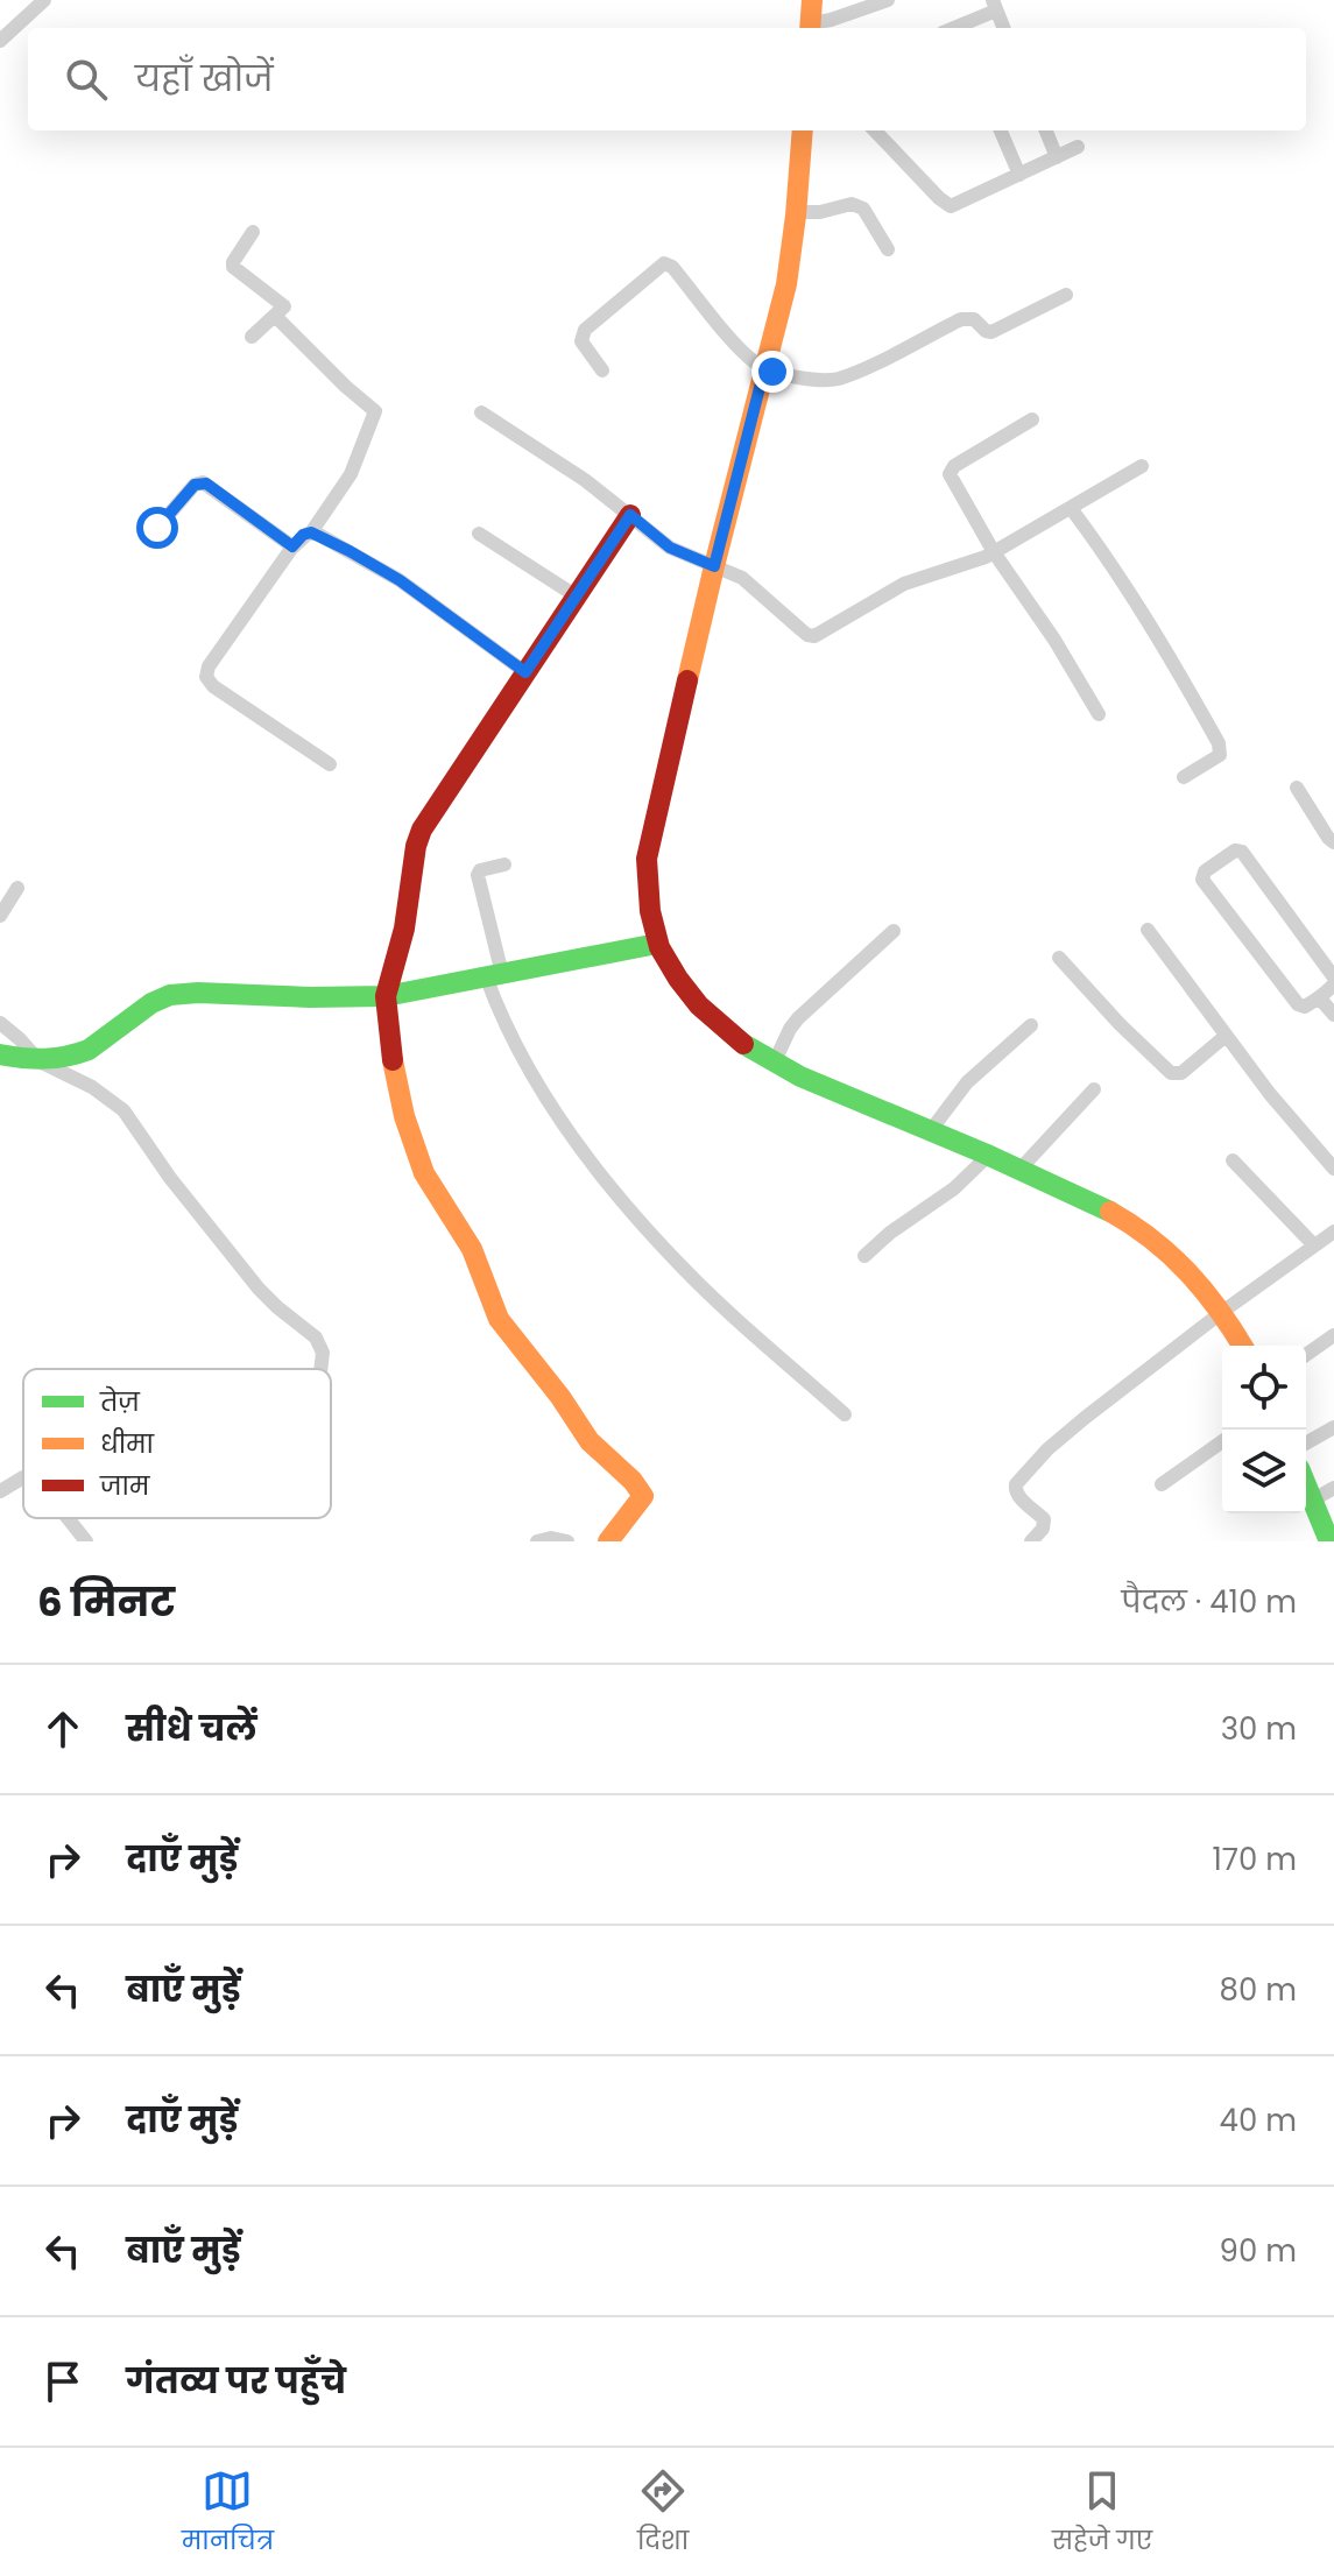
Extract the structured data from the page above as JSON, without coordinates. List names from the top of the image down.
{
  "legend": ["तेज़", "धीमा", "जाम"],
  "page": {
    "search": "यहाँ खोजें",
    "heading": ["6 मिनट", "पैदल · 410 m"],
    "list": [
      ["सीधे चलें", "30 m"],
      ["दाएँ मुड़ें", "170 m"],
      ["बाएँ मुड़ें", "80 m"],
      ["दाएँ मुड़ें", "40 m"],
      ["बाएँ मुड़ें", "90 m"],
      "गंतव्य पर पहुँचे"
    ],
    "nav": ["मानचित्र", "दिशा", "सहेजे गए"]
  }
}
